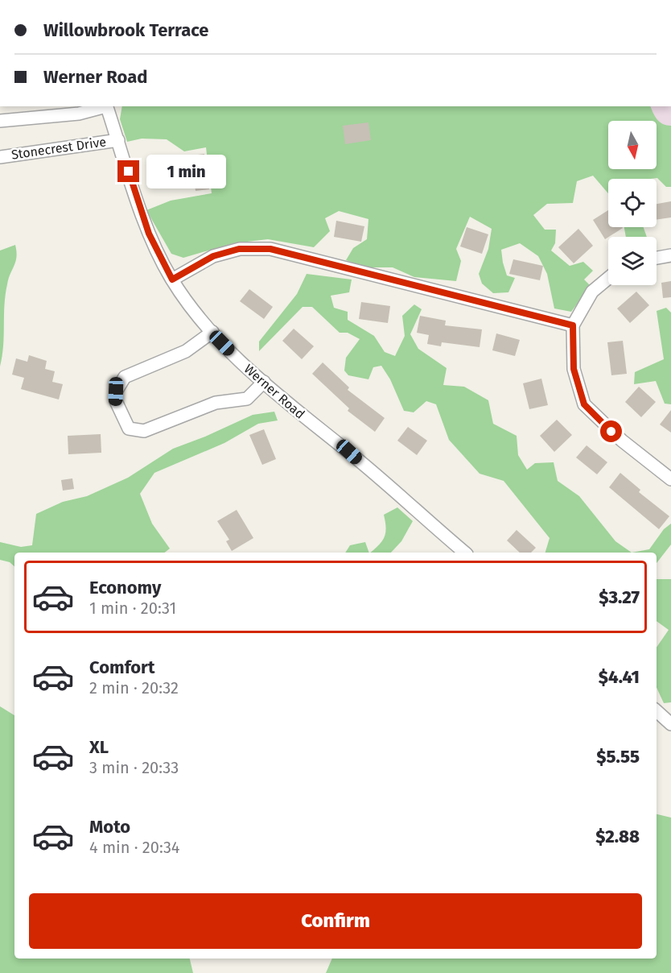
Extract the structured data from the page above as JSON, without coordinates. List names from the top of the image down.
{
  "streets": {
    "street": ["Stonecrest Drive", "Werner Road"]
  },
  "crossings": [
    ["Stonecrest Drive", "Werner Road"]
  ],
  "north": "bottom",
  "page": {
    "banner": ["Willowbrook Terrace", "Werner Road"],
    "bubble": "1 min",
    "list": [
      {
        "name": "Economy",
        "note": "1 min · 20:31",
        "value": "$3.27"
      },
      {
        "name": "Comfort",
        "note": "2 min · 20:32",
        "value": "$4.41"
      },
      {
        "name": "XL",
        "note": "3 min · 20:33",
        "value": "$5.55"
      },
      {
        "name": "Moto",
        "note": "4 min · 20:34",
        "value": "$2.88"
      }
    ],
    "buttons": "Confirm"
  }
}
